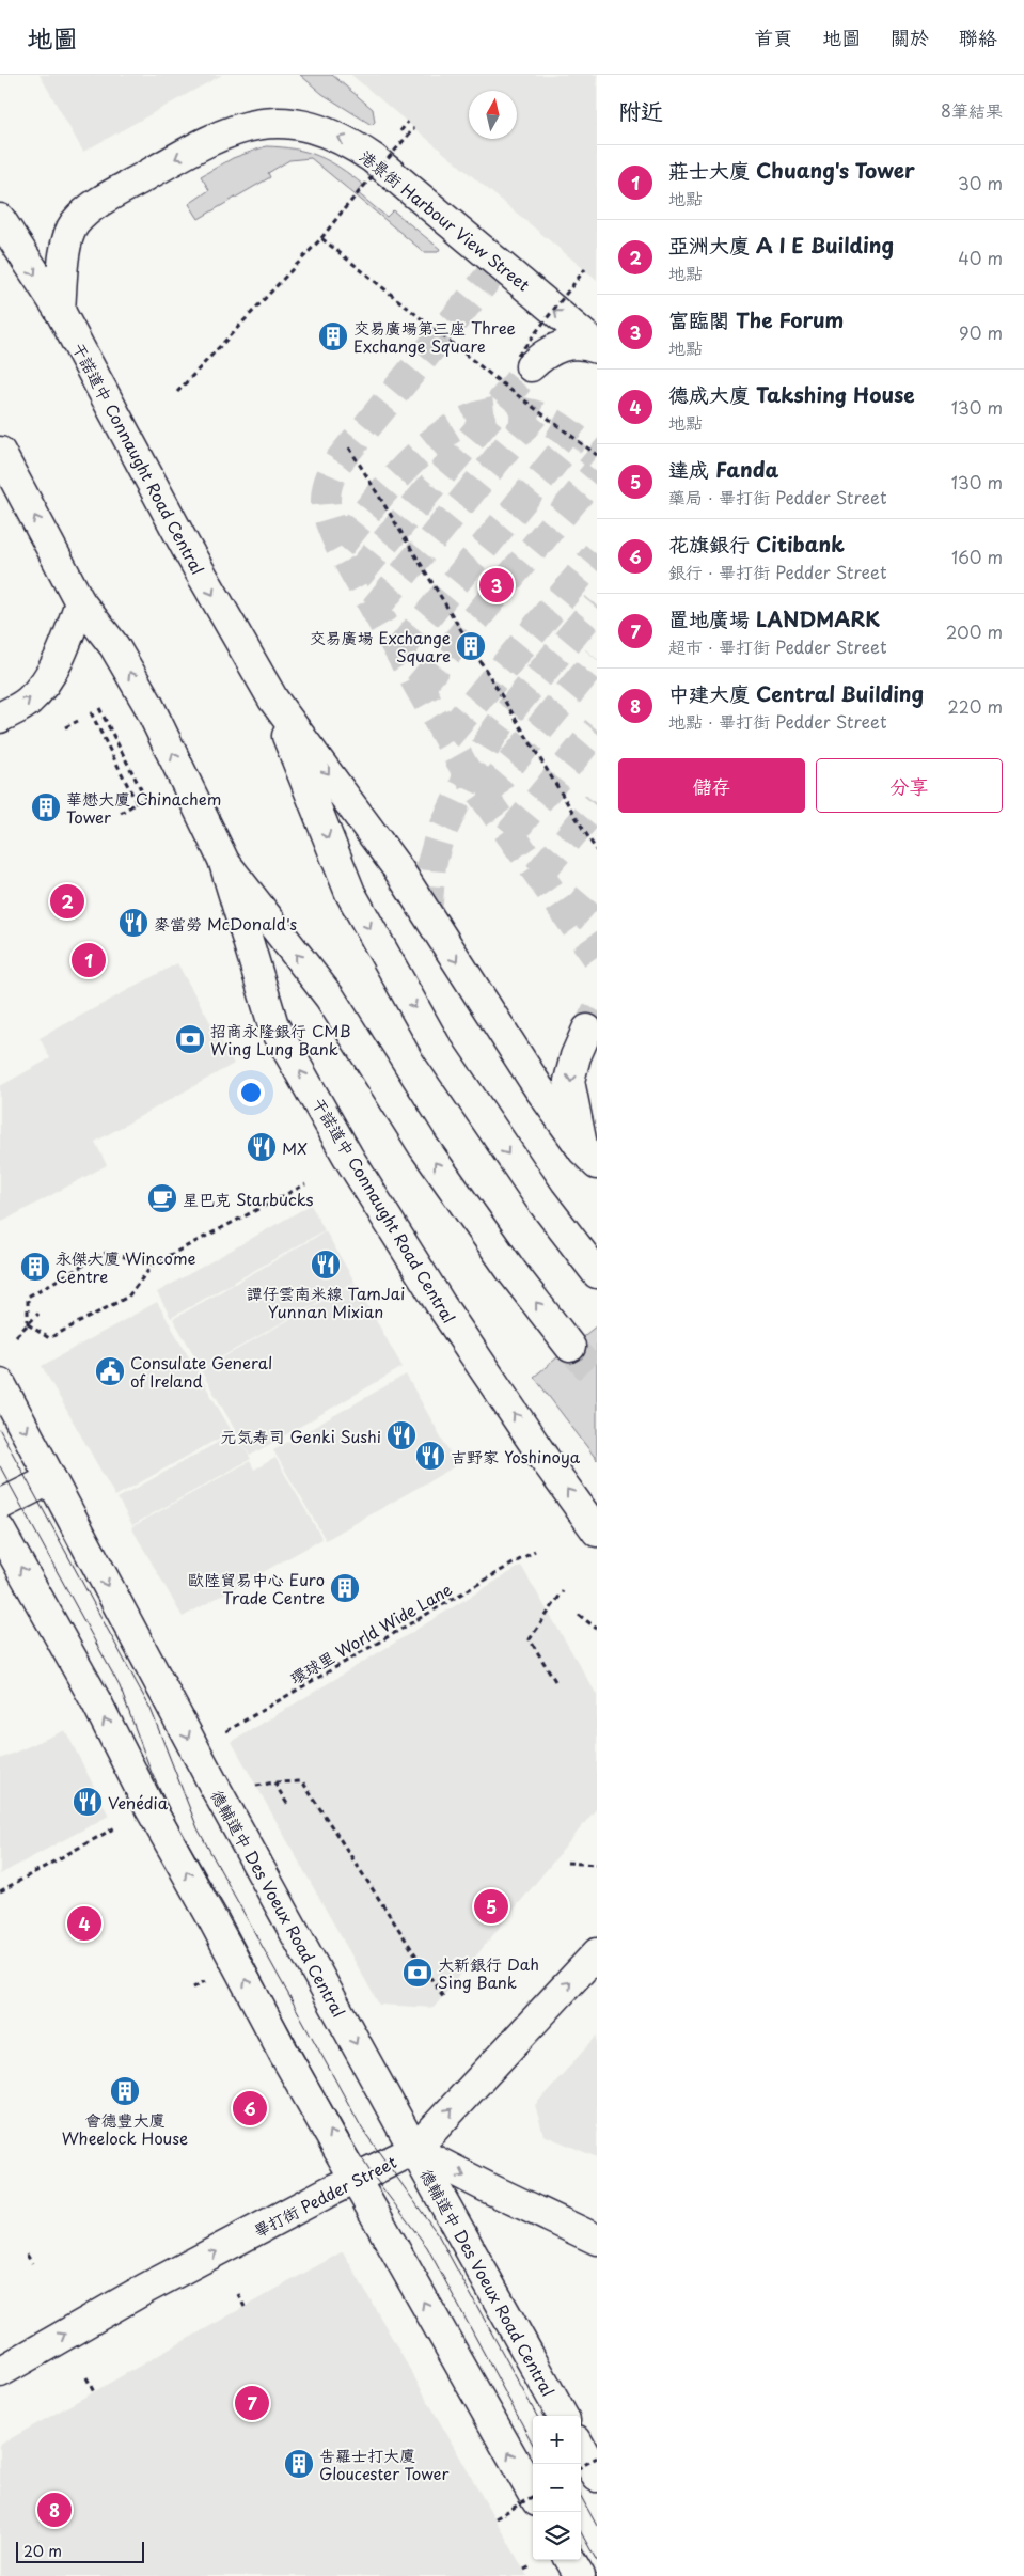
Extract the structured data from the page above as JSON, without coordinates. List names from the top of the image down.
{
  "streets": {
    "main road": [
      "港景街 Harbour View Street",
      "干諾道中 Connaught Road Central",
      "德輔道中 Des Voeux Road Central",
      "畢打街 Pedder Street"
    ],
    "path": ["環球里 World Wide Lane"]
  },
  "crossings": [
    ["港景街 Harbour View Street", "干諾道中 Connaught Road Central"],
    ["德輔道中 Des Voeux Road Central", "畢打街 Pedder Street"]
  ],
  "one_way": ["畢打街 Pedder Street"],
  "places": {
    "building": [
      "交易廣場第三座 Three Exchange Square",
      "交易廣場 Exchange Square",
      "華懋大廈 Chinachem Tower",
      "永傑大廈 Wincome Centre",
      "歐陸貿易中心 Euro Trade Centre",
      "會德豐大廈 Wheelock House",
      "告羅士打大廈 Gloucester Tower"
    ],
    "restaurant": [
      "麥當勞 McDonald's",
      "MX",
      "譚仔雲南米線 TamJai Yunnan Mixian",
      "元気寿司 Genki Sushi",
      "吉野家 Yoshinoya",
      "Venédia"
    ],
    "bank": ["招商永隆銀行 CMB Wing Lung Bank", "大新銀行 Dah Sing Bank"],
    "cafe": ["星巴克 Starbucks"],
    "public building": ["Consulate General of Ireland"]
  },
  "scale_bar": "20 m",
  "north": "top",
  "page": {
    "header": "地圖",
    "nav": [
      "首頁",
      "地圖",
      "關於",
      "聯絡"
    ],
    "heading": ["附近", "8筆結果"],
    "list": [
      {
        "mark": "1",
        "name": "莊士大廈 Chuang's Tower",
        "note": "地點",
        "value": "30 m"
      },
      {
        "mark": "2",
        "name": "亞洲大廈 A I E Building",
        "note": "地點",
        "value": "40 m"
      },
      {
        "mark": "3",
        "name": "富臨閣 The Forum",
        "note": "地點",
        "value": "90 m"
      },
      {
        "mark": "4",
        "name": "德成大廈 Takshing House",
        "note": "地點",
        "value": "130 m"
      },
      {
        "mark": "5",
        "name": "達成 Fanda",
        "note": "藥局 · 畢打街 Pedder Street",
        "value": "130 m"
      },
      {
        "mark": "6",
        "name": "花旗銀行 Citibank",
        "note": "銀行 · 畢打街 Pedder Street",
        "value": "160 m"
      },
      {
        "mark": "7",
        "name": "置地廣場 LANDMARK",
        "note": "超市 · 畢打街 Pedder Street",
        "value": "200 m"
      },
      {
        "mark": "8",
        "name": "中建大廈 Central Building",
        "note": "地點 · 畢打街 Pedder Street",
        "value": "220 m"
      }
    ],
    "pins": [
      "3",
      "2",
      "1",
      "5",
      "4",
      "6",
      "7",
      "8"
    ],
    "buttons": ["儲存", "分享"],
    "map_buttons": ["+", "−"],
    "scale": "20 m"
  }
}
